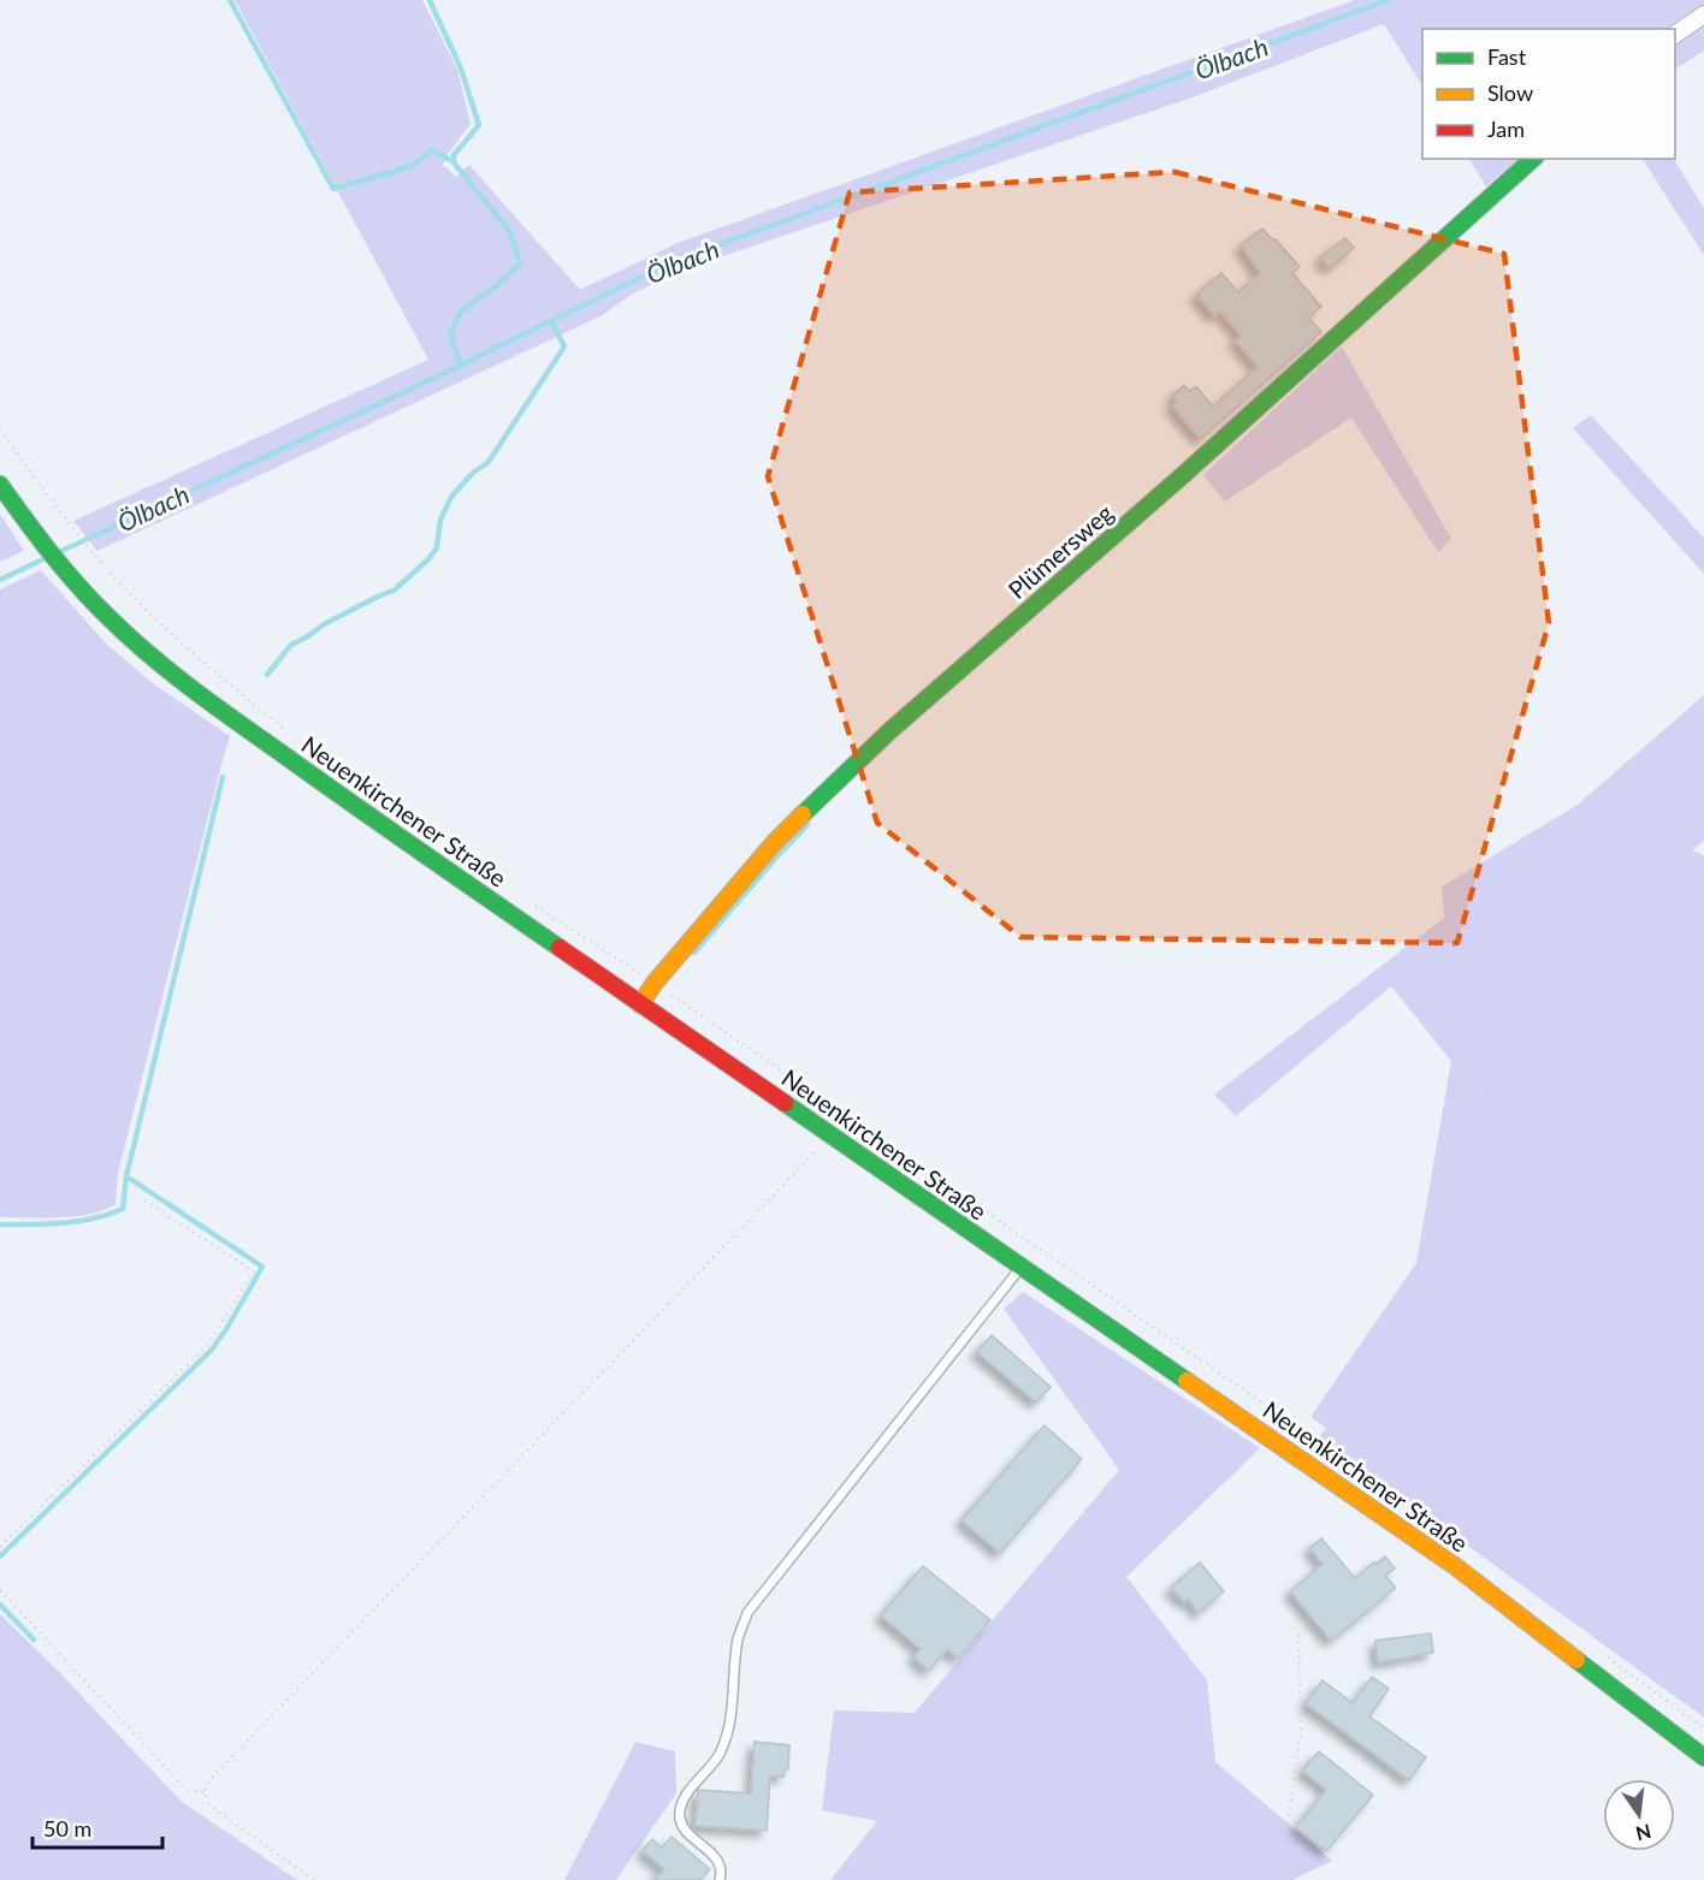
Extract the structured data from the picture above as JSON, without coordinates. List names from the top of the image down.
{
  "streets": {
    "main road": ["Plümersweg", "Neuenkirchener Straße"]
  },
  "crossings": [
    ["Plümersweg", "Neuenkirchener Straße"]
  ],
  "water": ["Ölbach"],
  "legend": ["Fast", "Slow", "Jam"],
  "scale_bar": "50 m",
  "north": "bottom"
}
